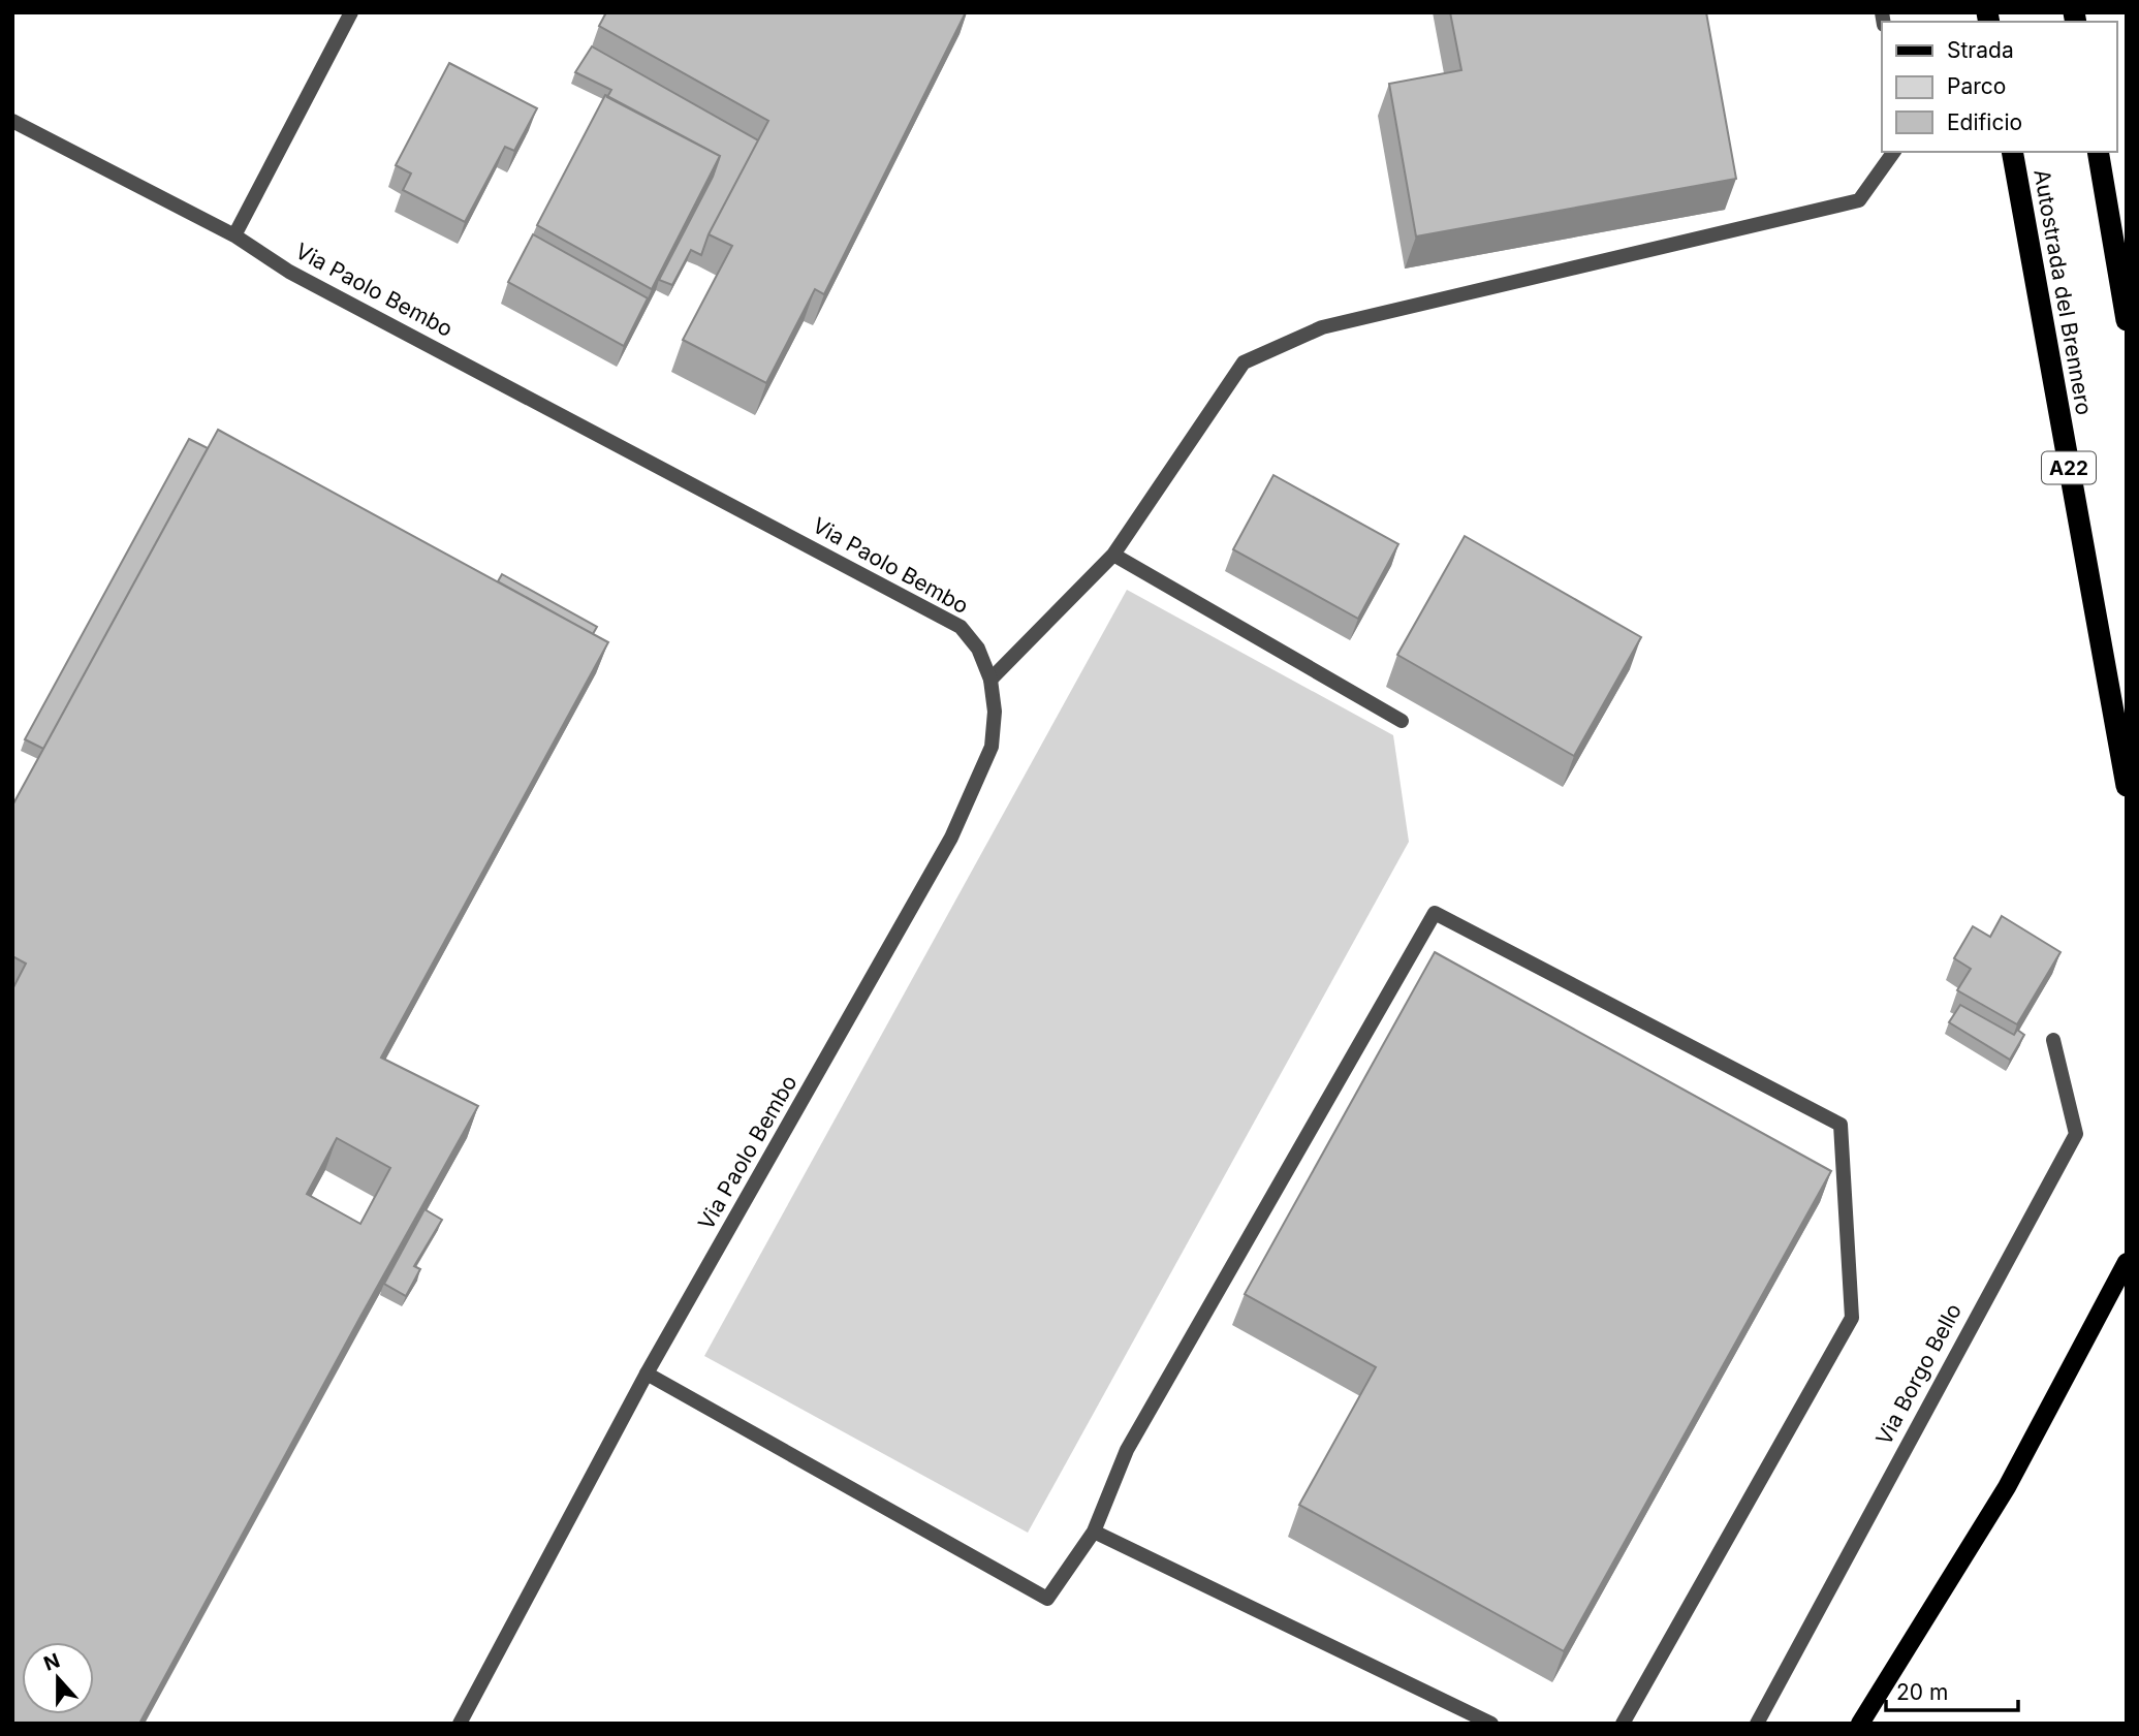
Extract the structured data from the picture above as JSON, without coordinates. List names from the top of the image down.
{
  "streets": {
    "highway": ["Autostrada del Brennero", "A22"],
    "street": ["Via Paolo Bembo", "Via Borgo Bello"]
  },
  "legend": ["Strada", "Parco", "Edificio"],
  "scale_bar": "20 m",
  "north": "top"
}
